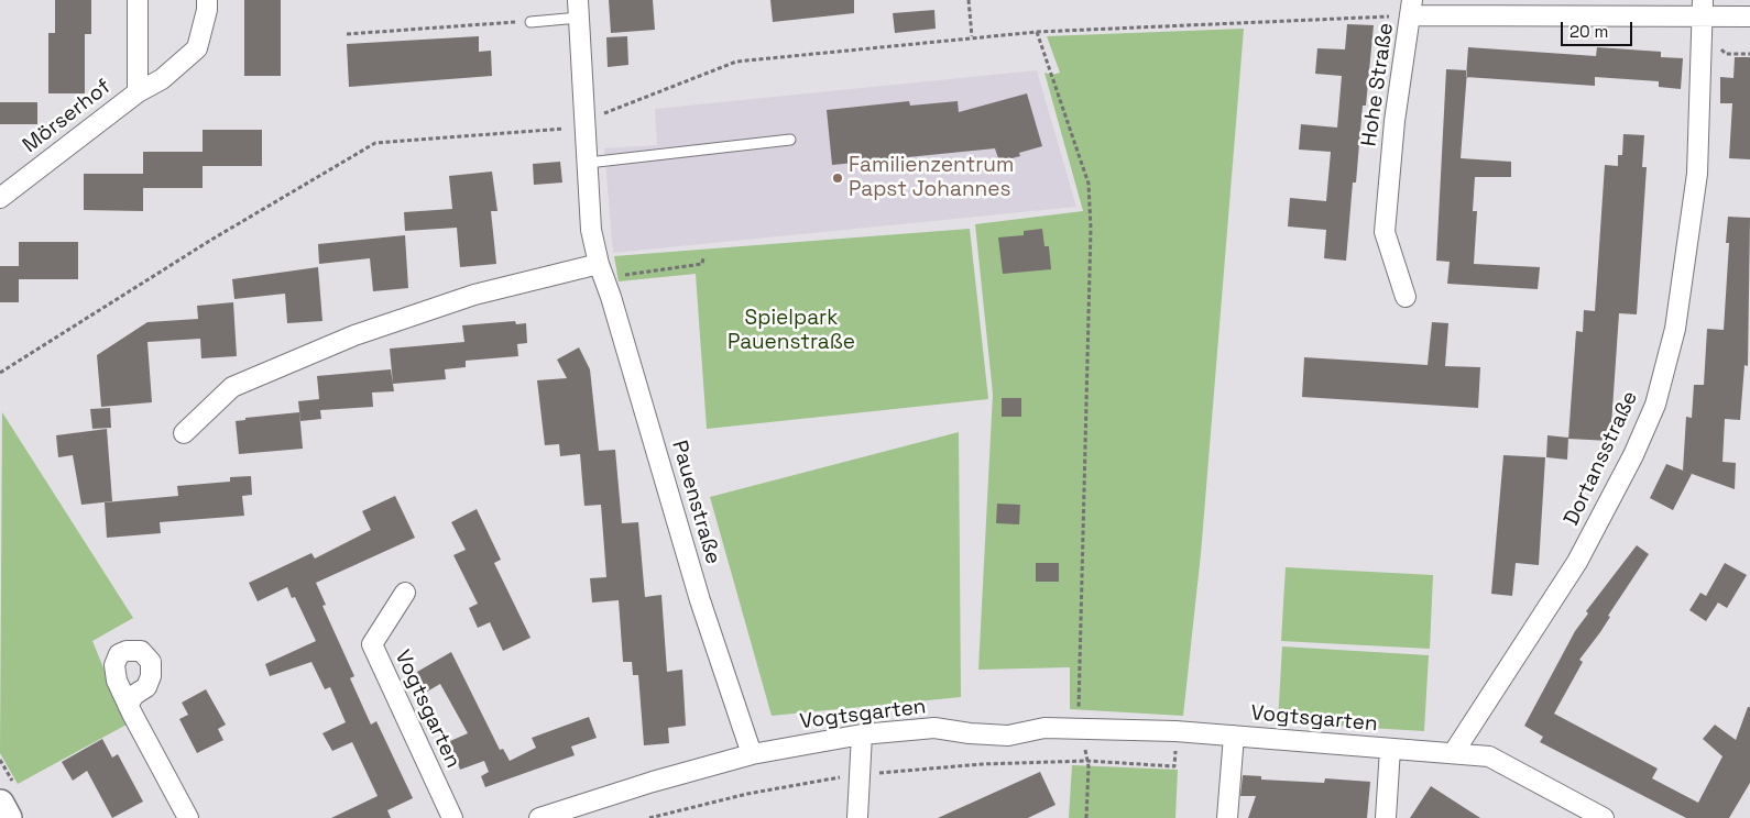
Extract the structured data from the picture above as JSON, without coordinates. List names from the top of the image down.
{
  "streets": {
    "street": [
      "Hohe Straße",
      "Mörserhof",
      "Dortansstraße",
      "Pauenstraße",
      "Vogtsgarten"
    ]
  },
  "crossings": [
    ["Hohe Straße", "Dortansstraße"],
    ["Dortansstraße", "Vogtsgarten"],
    ["Pauenstraße", "Vogtsgarten"]
  ],
  "parks": ["Spielpark Pauenstraße"],
  "places": ["Familienzentrum Papst Johannes"],
  "scale_bar": "20 m"
}
